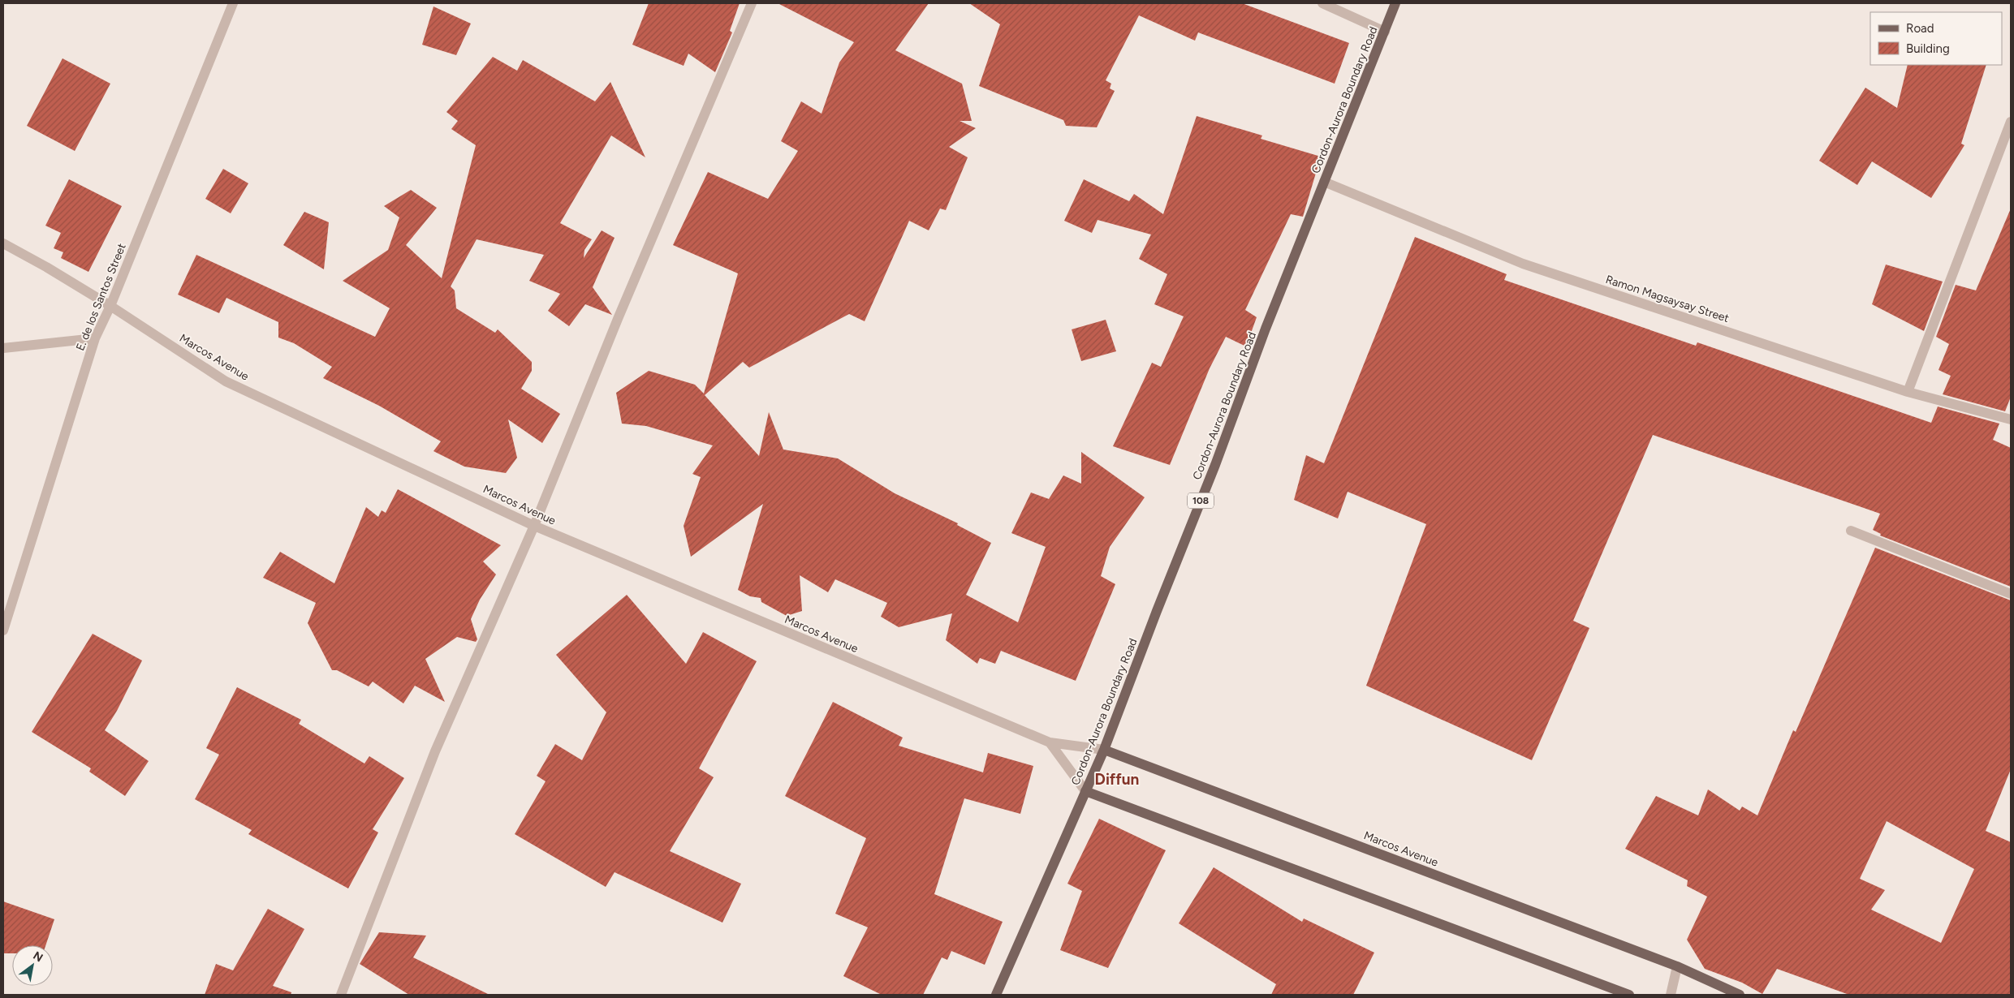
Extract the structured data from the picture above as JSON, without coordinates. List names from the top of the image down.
{
  "streets": {
    "main road": ["Cordon-Aurora Boundary Road", "Marcos Avenue", "108"],
    "street": ["E. de los Santos Street", "Ramon Magsaysay Street"]
  },
  "crossings": [
    ["Cordon-Aurora Boundary Road", "Ramon Magsaysay Street"],
    ["Cordon-Aurora Boundary Road", "Marcos Avenue"],
    ["E. de los Santos Street", "Marcos Avenue"]
  ],
  "districts": ["Diffun"],
  "legend": ["Road", "Building"],
  "north": "top right"
}
